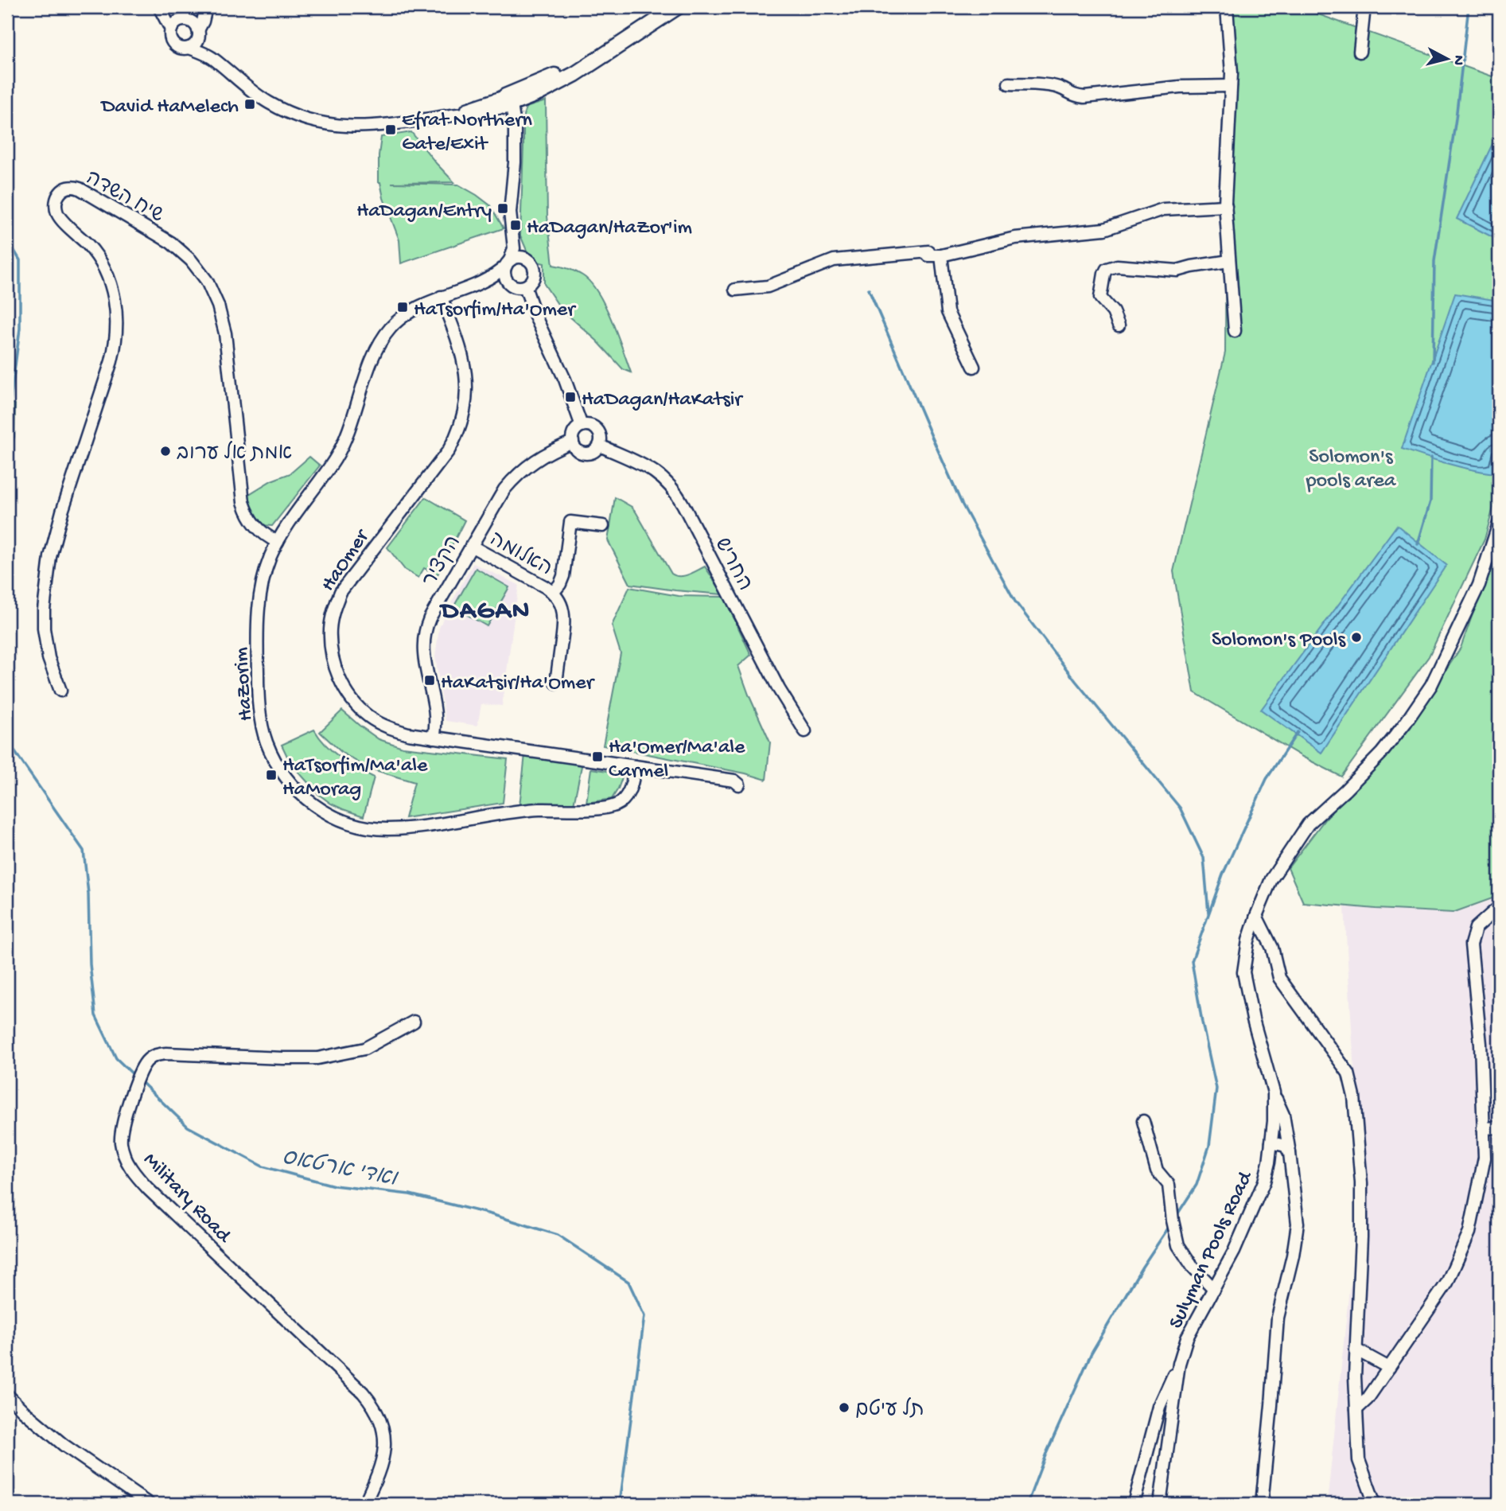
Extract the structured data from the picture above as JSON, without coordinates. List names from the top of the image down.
{
  "streets": {
    "street": [
      "שיח השדה",
      "האלומה",
      "HaOmer",
      "הקציר",
      "החריש",
      "HaZorim",
      "Military Road",
      "Sulyman Pools Road"
    ]
  },
  "crossings": [
    ["שיח השדה", "HaZorim"],
    ["האלומה", "הקציר"],
    ["HaOmer", "הקציר"],
    ["HaOmer", "HaZorim"],
    ["הקציר", "החריש"]
  ],
  "districts": ["DAGAN"],
  "water": ["ואדי ארטאס"],
  "parks": ["Solomon's pools area"],
  "places": {
    "transit": [
      "David HaMelech",
      "Efrat Northern Gate/Exit",
      "HaDagan/Entry",
      "HaDagan/HaZor'im",
      "HaTsorfim/Ha'Omer",
      "HaDagan/HaKatsir",
      "HaKatsir/Ha'Omer",
      "Ha'Omer/Ma'ale Carmel",
      "HaTsorfim/Ma'ale HaMorag"
    ],
    "other": ["אמת אל ערוב", "Solomon's Pools", "תל עיטם"]
  },
  "north": "right"
}
